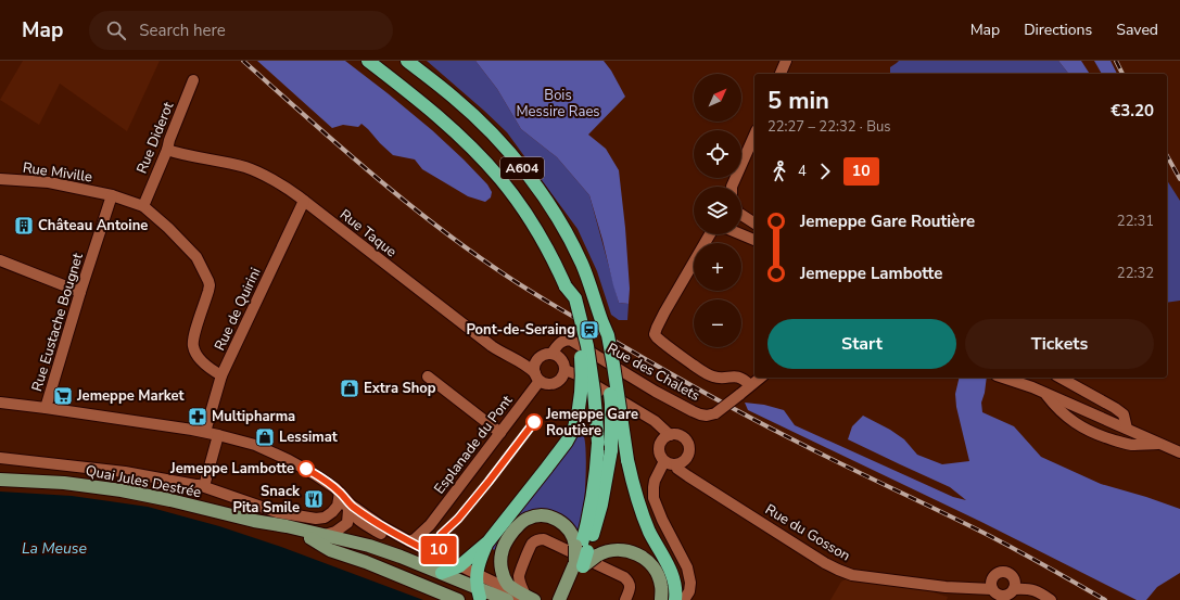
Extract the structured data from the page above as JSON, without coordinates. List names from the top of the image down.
{
  "streets": {
    "highway": ["A604"],
    "main road": ["Quai Jules Destrée"],
    "street": [
      "Rue Diderot",
      "Rue Miville",
      "Rue Taque",
      "Rue de Quirini",
      "Rue Eustache Bougnet",
      "Rue des Chalets",
      "Esplanade du Pont",
      "Rue du Gosson"
    ]
  },
  "crossings": [
    ["Rue Diderot", "Rue Miville"],
    ["Rue Diderot", "Rue Taque"],
    ["Rue Miville", "Rue Eustache Bougnet"],
    ["Rue Taque", "Rue de Quirini"],
    ["Rue Taque", "Rue des Chalets"],
    ["Rue Taque", "Esplanade du Pont"],
    ["Rue des Chalets", "Esplanade du Pont"]
  ],
  "water": ["La Meuse"],
  "parks": ["Bois Messire Raes"],
  "places": {
    "building": ["Château Antoine"],
    "station": ["Pont-de-Seraing"],
    "shop": ["Extra Shop", "Lessimat"],
    "supermarket": ["Jemeppe Market"],
    "pharmacy": ["Multipharma"],
    "other": ["Jemeppe Gare Routière", "Jemeppe Lambotte"],
    "restaurant": ["Snack Pita Smile"]
  },
  "lines": ["bus line 10"],
  "north": "top right",
  "page": {
    "header": "Map",
    "search": "Search here",
    "nav": ["Map", "Directions", "Saved"],
    "on_map": "10",
    "map_buttons": ["+", "−"],
    "heading": ["5 min", "22:27 – 22:32 · Bus", "€3.20"],
    "legs": ["4", "10"],
    "list": [
      {
        "name": "Jemeppe Gare Routière",
        "value": "22:31"
      },
      {
        "name": "Jemeppe Lambotte",
        "value": "22:32"
      }
    ],
    "buttons": ["Start", "Tickets"]
  }
}
